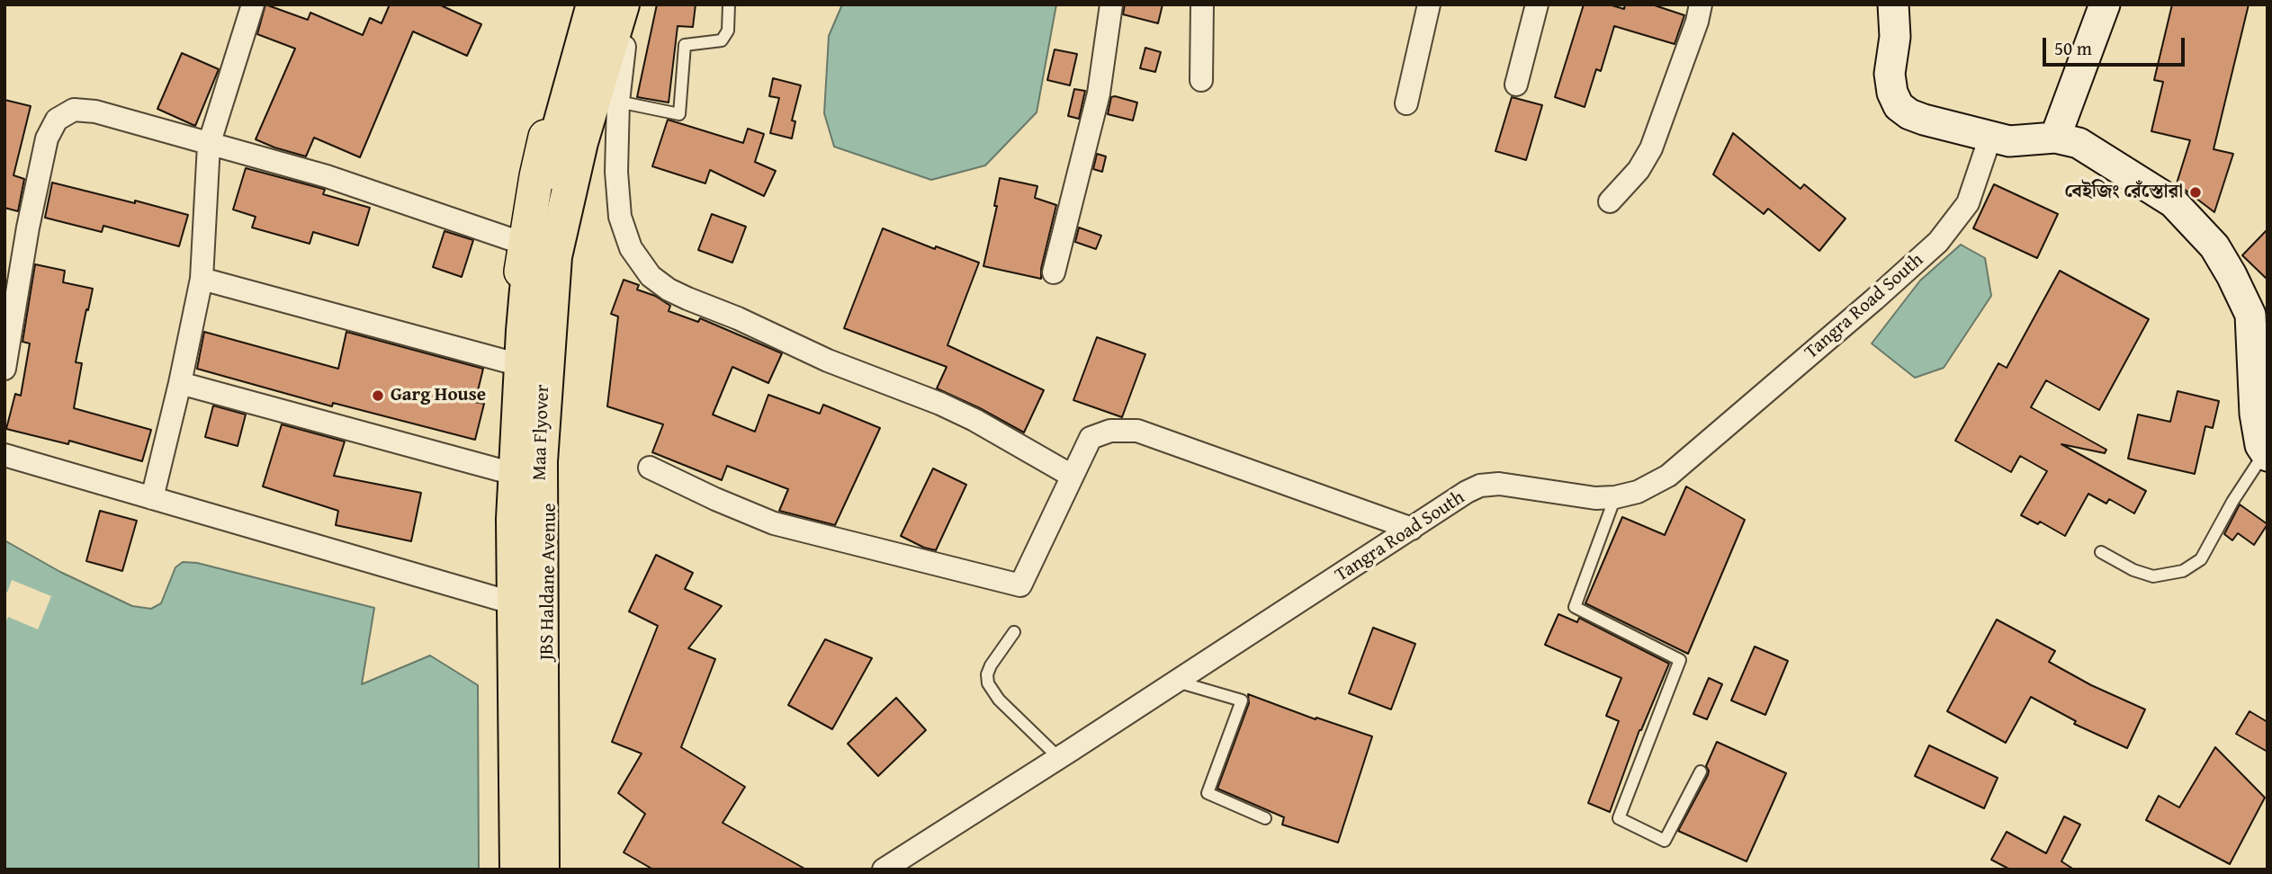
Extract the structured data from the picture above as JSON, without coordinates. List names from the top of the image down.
{
  "streets": {
    "highway": ["Maa Flyover"],
    "main road": ["JBS Haldane Avenue"],
    "street": ["Tangra Road South"]
  },
  "places": ["বেইজিং রেঁস্তোরা", "Garg House"],
  "scale_bar": "50 m"
}
